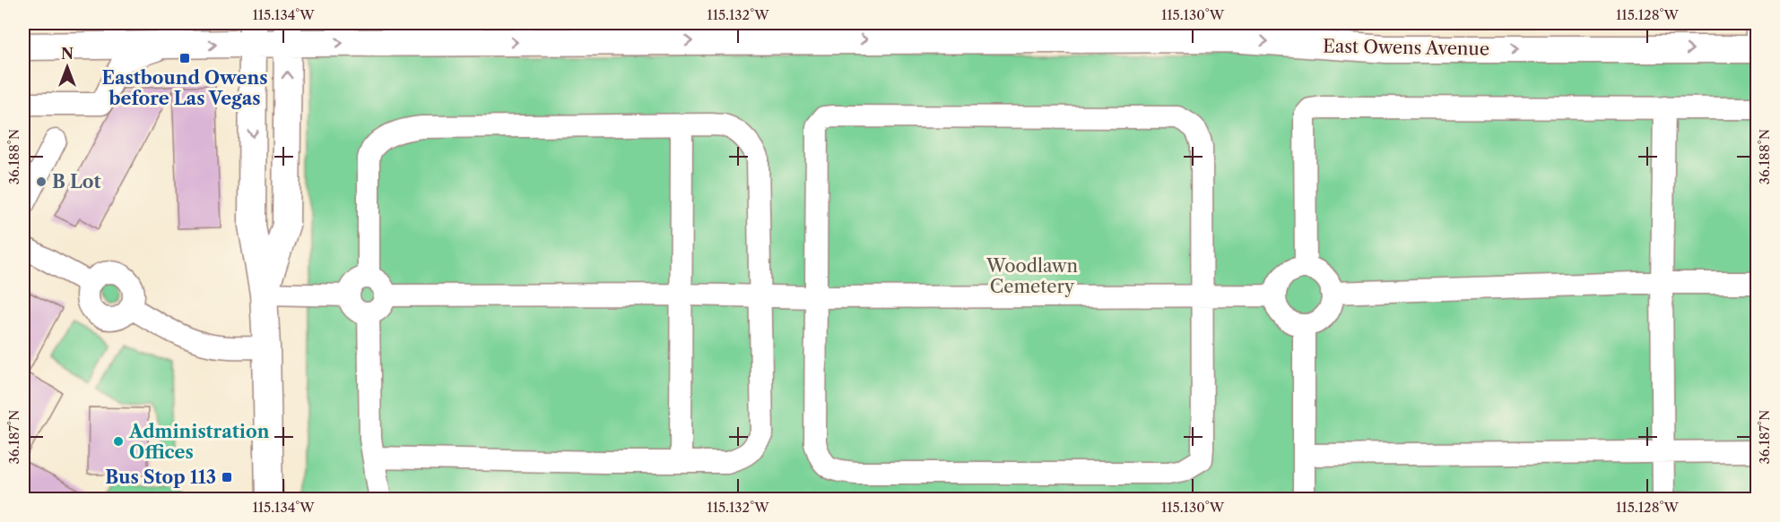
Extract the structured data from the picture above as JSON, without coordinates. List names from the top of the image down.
{
  "streets": {
    "main road": ["East Owens Avenue"]
  },
  "one_way": ["East Owens Avenue"],
  "parks": ["Woodlawn Cemetery"],
  "places": {
    "transit": ["Eastbound Owens before Las Vegas", "Bus Stop 113"],
    "other": ["B Lot", "Administration Offices"]
  },
  "north": "top",
  "coordinates": [
    "115.134°W",
    "115.132°W",
    "115.130°W",
    "115.128°W",
    "36.188°N",
    "36.187°N"
  ]
}
